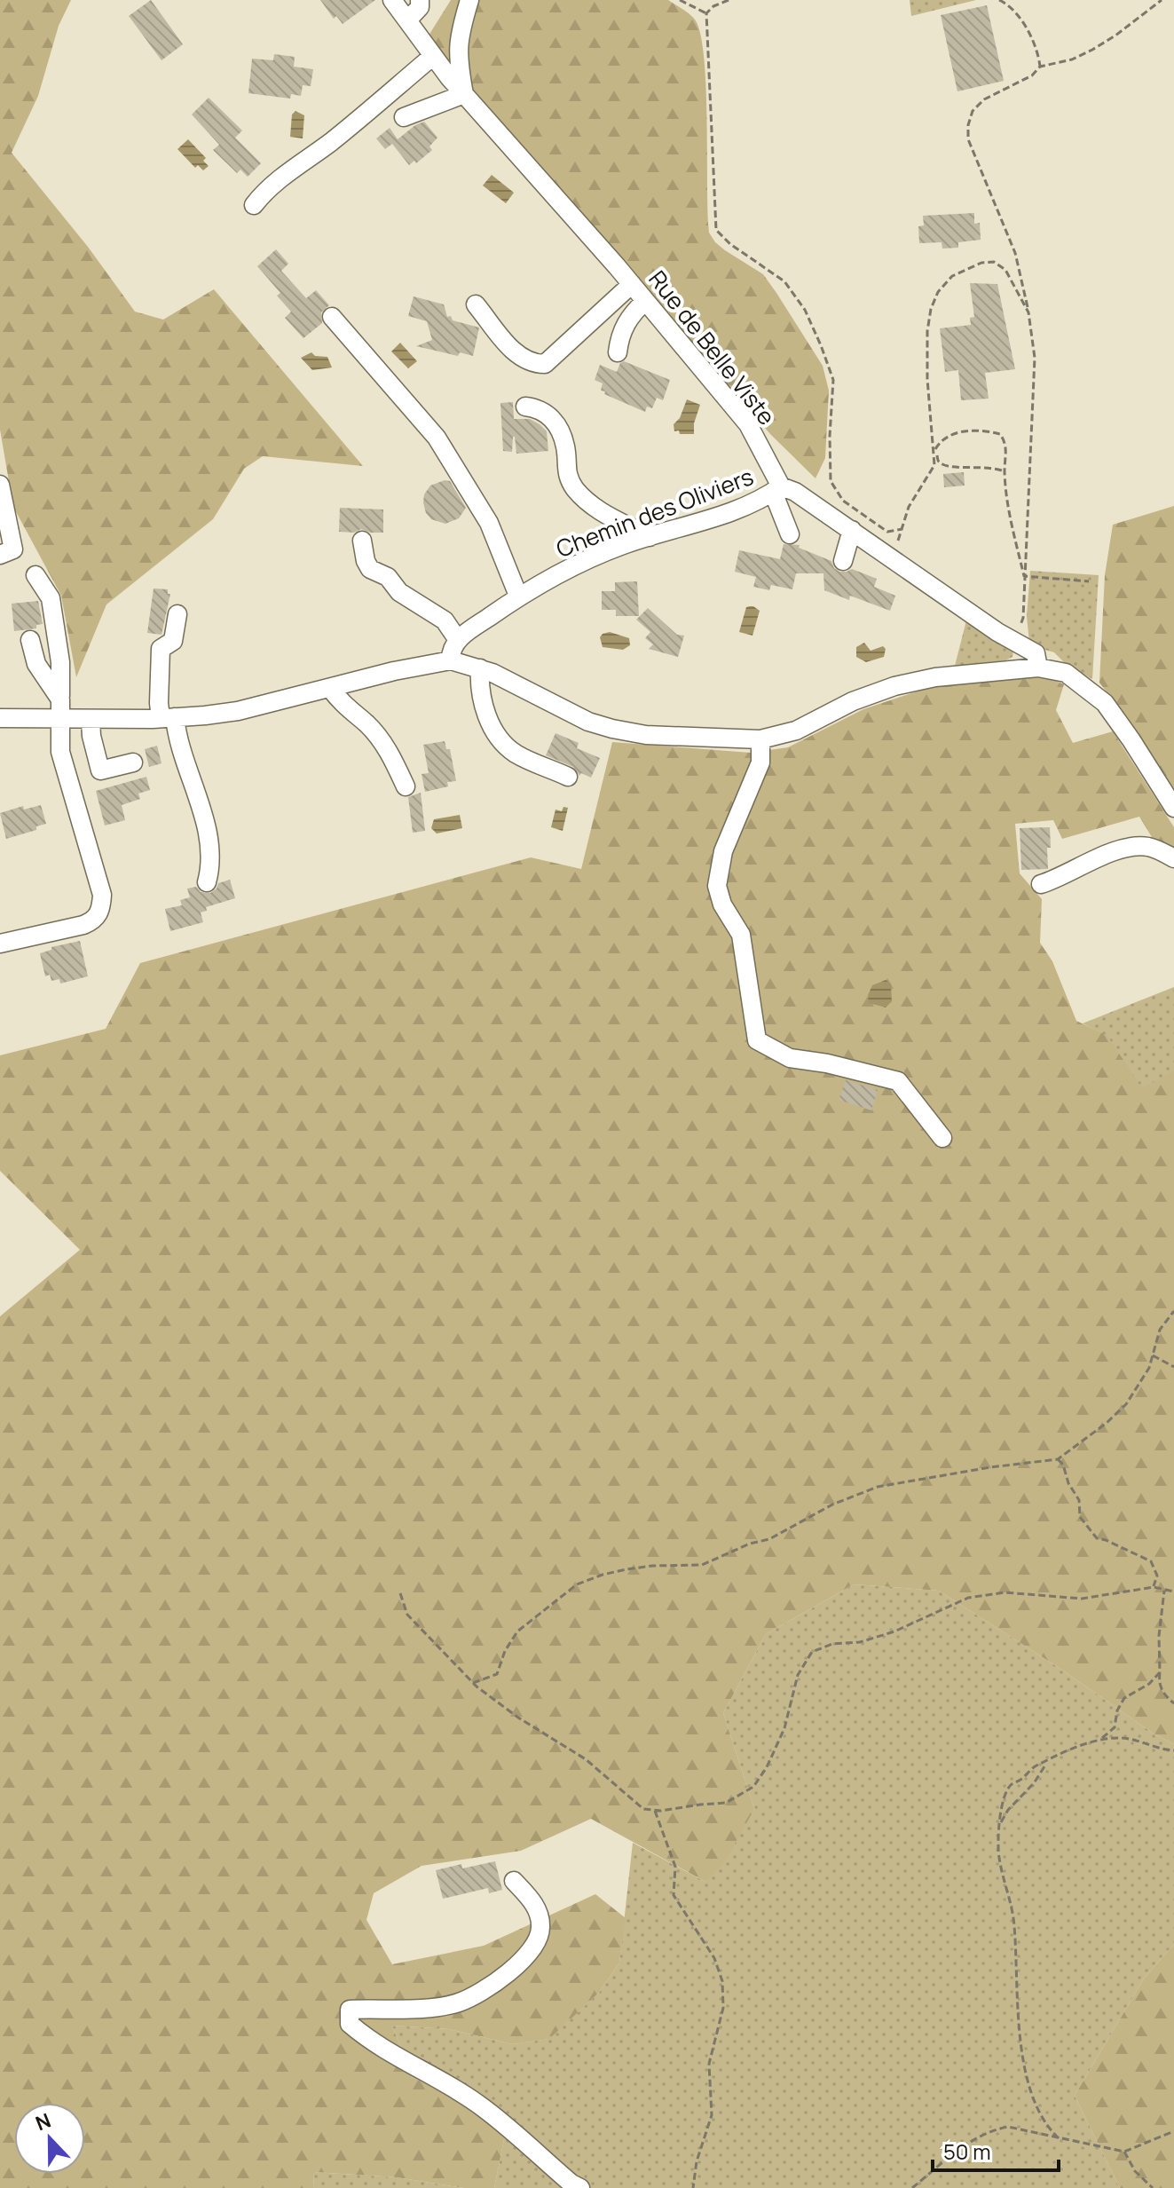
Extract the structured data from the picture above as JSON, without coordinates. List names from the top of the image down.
{
  "streets": {
    "street": ["Rue de Belle Viste", "Chemin des Oliviers"]
  },
  "crossings": [
    ["Rue de Belle Viste", "Chemin des Oliviers"]
  ],
  "scale_bar": "50 m",
  "north": "top"
}
